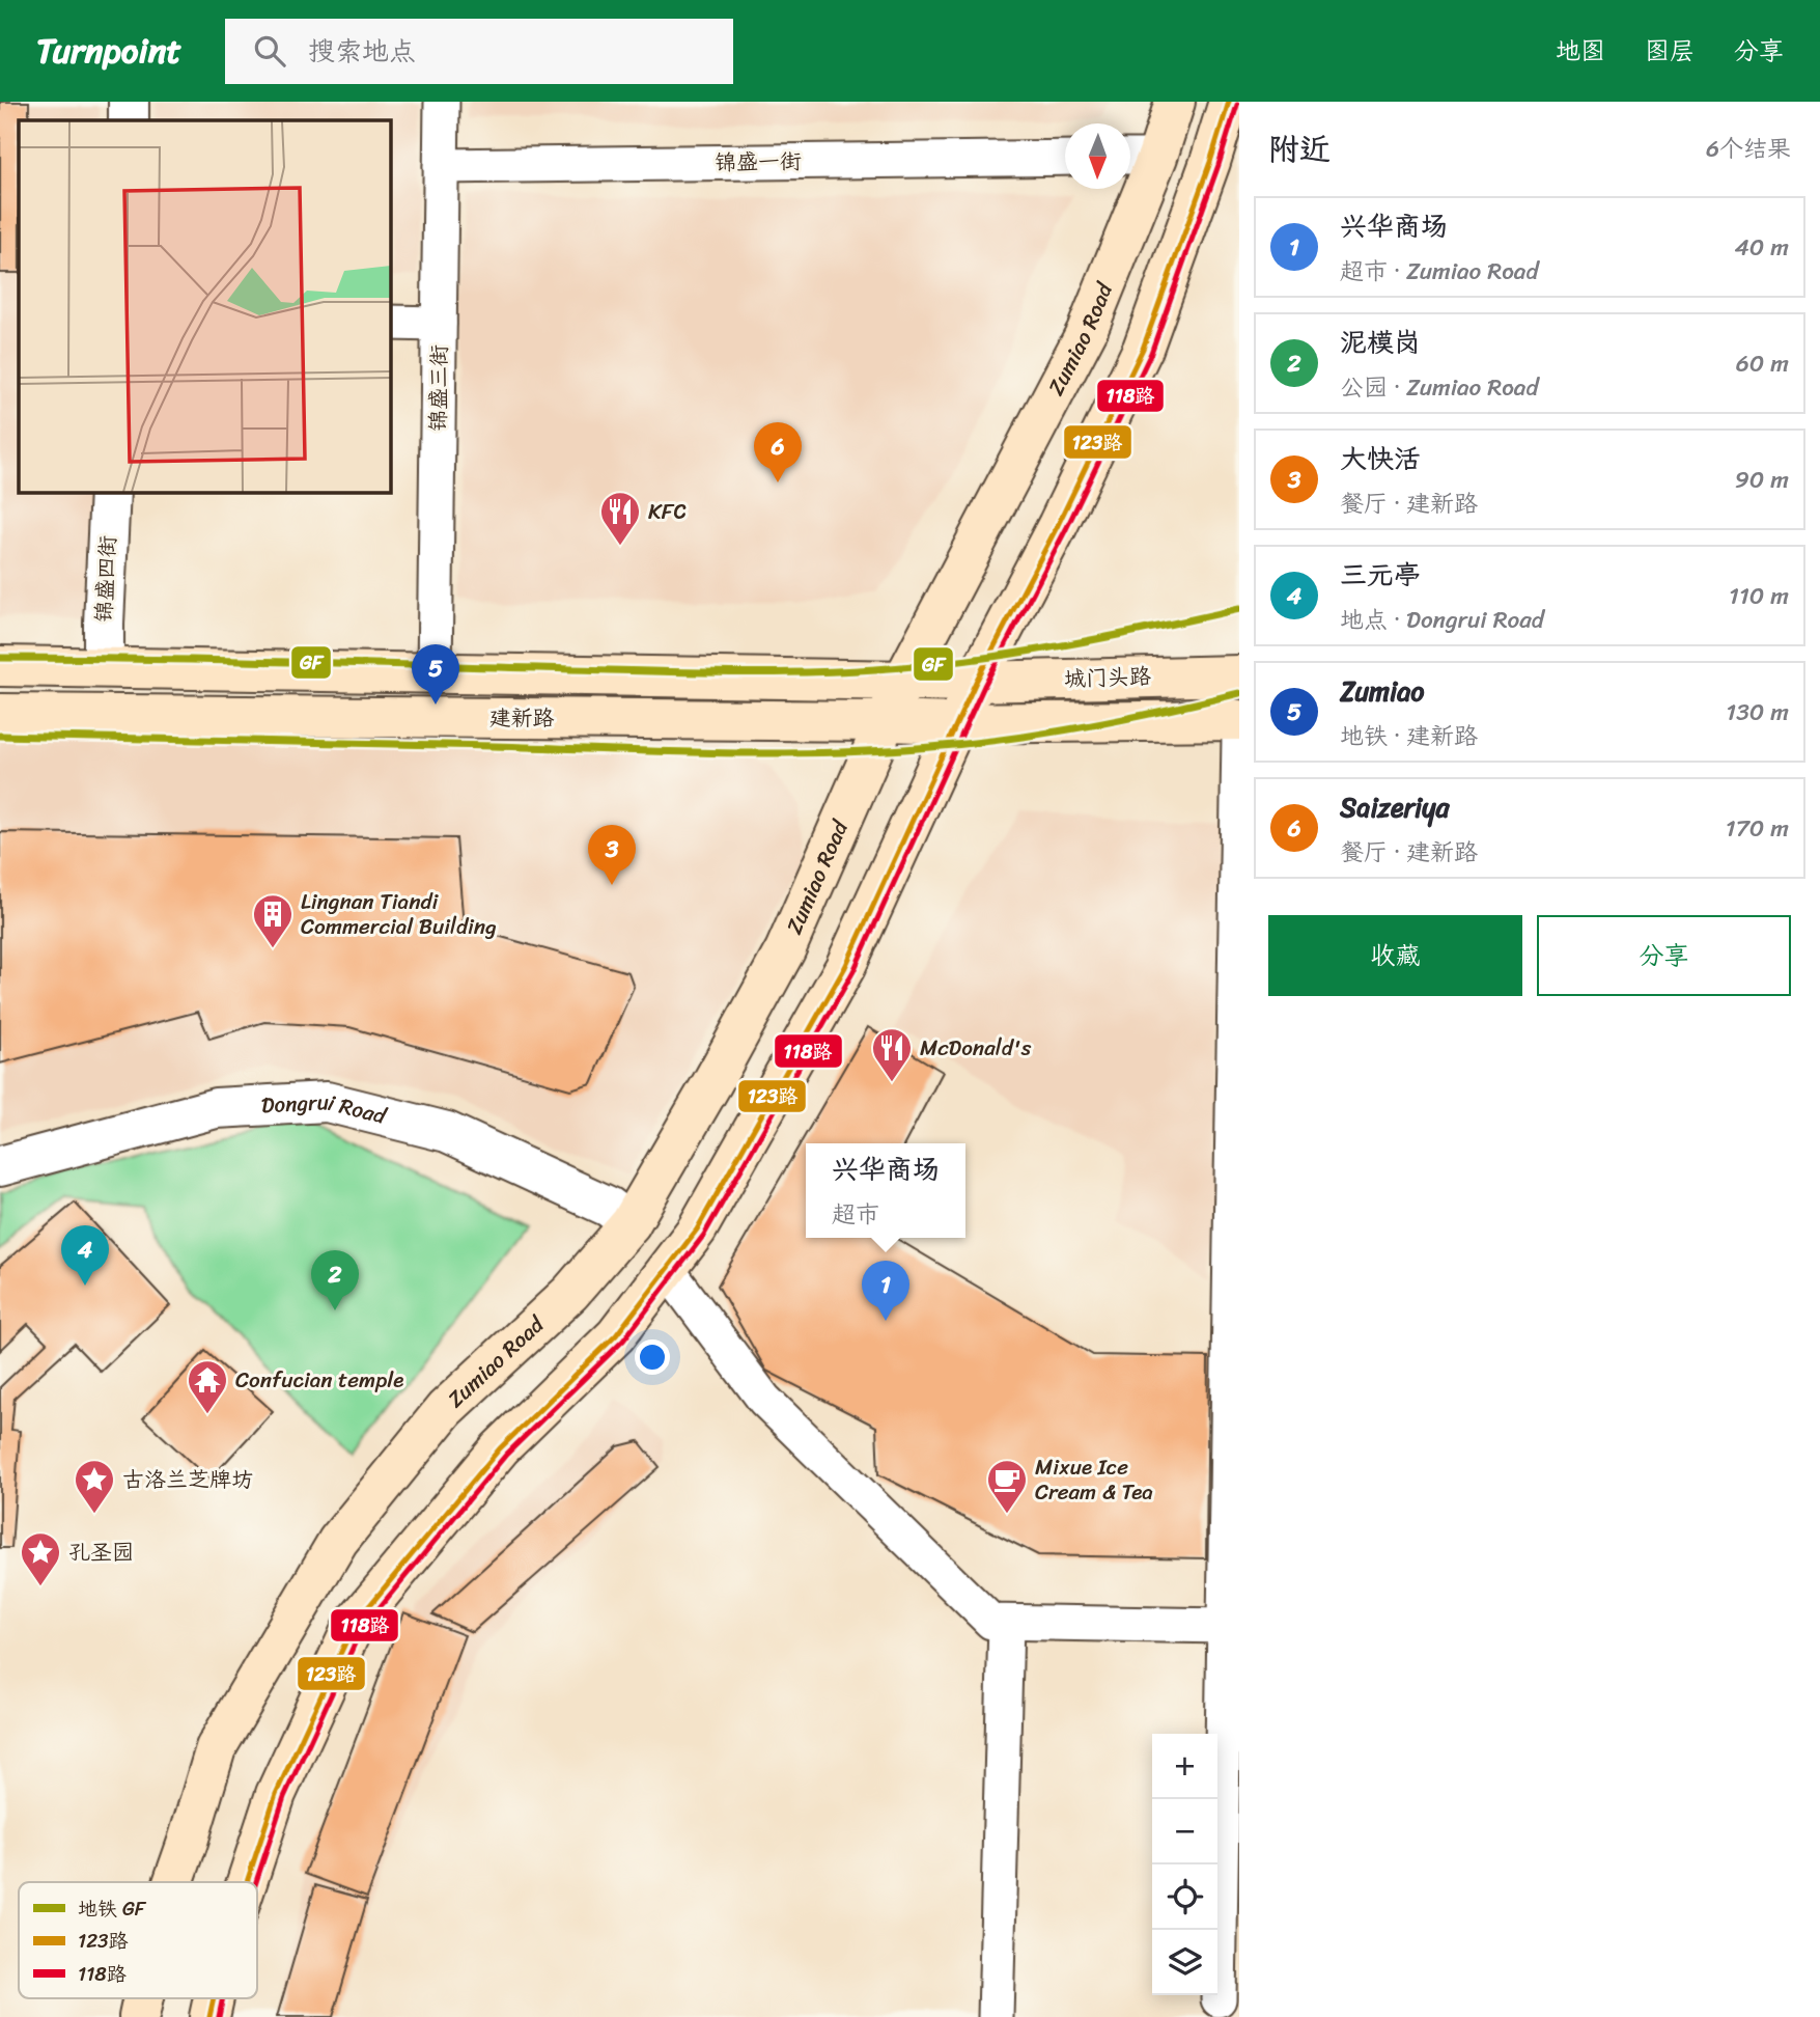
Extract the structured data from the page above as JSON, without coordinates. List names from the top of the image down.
{
  "streets": {
    "main road": ["Zumiao Road", "城门头路", "建新路"],
    "street": [
      "锦盛一街",
      "锦盛三街",
      "锦盛四街",
      "Dongrui Road"
    ]
  },
  "crossings": [
    ["锦盛一街", "锦盛三街"],
    ["Zumiao Road", "建新路"],
    ["Zumiao Road", "Dongrui Road"],
    ["锦盛三街", "建新路"],
    ["锦盛四街", "建新路"],
    ["城门头路", "建新路"]
  ],
  "places": {
    "restaurant": ["KFC", "McDonald's"],
    "building": ["Lingnan Tiandi Commercial Building"],
    "temple": ["Confucian temple"],
    "place": ["古洛兰芝牌坊", "孔圣园"],
    "cafe": ["Mixue Ice Cream & Tea"]
  },
  "lines": ["transit line 123路", "transit line 118路", "metro line GF"],
  "legend": ["地铁 GF", "123路", "118路"],
  "north": "bottom",
  "page": {
    "header": "Turnpoint",
    "search": "搜索地点",
    "nav": ["地图", "图层", "分享"],
    "heading": ["附近", "6个结果"],
    "list": [
      {
        "mark": "1",
        "name": "兴华商场",
        "note": "超市 · Zumiao Road",
        "value": "40 m"
      },
      {
        "mark": "2",
        "name": "泥模岗",
        "note": "公园 · Zumiao Road",
        "value": "60 m"
      },
      {
        "mark": "3",
        "name": "大快活",
        "note": "餐厅 · 建新路",
        "value": "90 m"
      },
      {
        "mark": "4",
        "name": "三元亭",
        "note": "地点 · Dongrui Road",
        "value": "110 m"
      },
      {
        "mark": "5",
        "name": "Zumiao",
        "note": "地铁 · 建新路",
        "value": "130 m"
      },
      {
        "mark": "6",
        "name": "Saizeriya",
        "note": "餐厅 · 建新路",
        "value": "170 m"
      }
    ],
    "pins": [
      "6",
      "5",
      "3",
      "4",
      "2",
      "1"
    ],
    "buttons": ["收藏", "分享"],
    "popup": ["兴华商场", "超市"],
    "map_buttons": ["+", "−"]
  }
}
